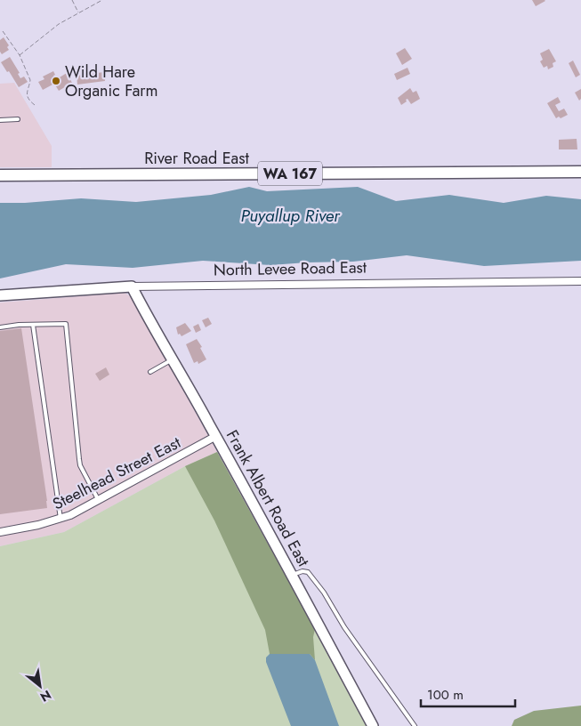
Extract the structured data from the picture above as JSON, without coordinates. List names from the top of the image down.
{
  "streets": {
    "main road": ["River Road East", "WA 167"],
    "street": ["North Levee Road East", "Steelhead Street East", "Frank Albert Road East"]
  },
  "crossings": [
    ["North Levee Road East", "Frank Albert Road East"],
    ["Steelhead Street East", "Frank Albert Road East"]
  ],
  "water": ["Puyallup River"],
  "places": ["Wild Hare Organic Farm"],
  "scale_bar": "100 m",
  "north": "bottom right"
}
